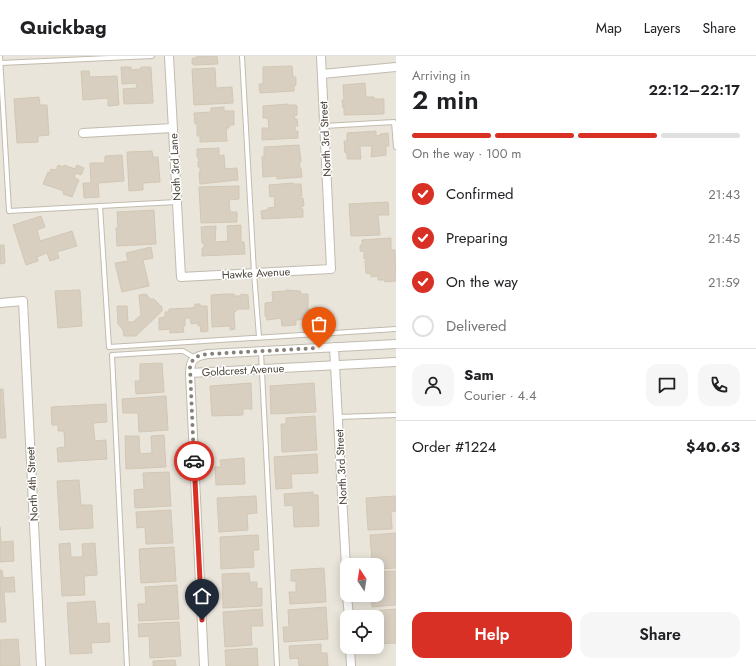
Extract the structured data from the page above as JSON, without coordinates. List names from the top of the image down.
{
  "streets": {
    "street": [
      "North 3rd Street",
      "Noth 3rd Lane",
      "Hawke Avenue",
      "Goldcrest Avenue",
      "North 4th Street"
    ]
  },
  "crossings": [
    ["North 3rd Street", "Hawke Avenue"],
    ["North 3rd Street", "Goldcrest Avenue"],
    ["Noth 3rd Lane", "Hawke Avenue"]
  ],
  "north": "top",
  "page": {
    "header": "Quickbag",
    "nav": ["Map", "Layers", "Share"],
    "heading": ["2 min", "Arriving in", "22:12–22:17"],
    "panel": [
      "Sam",
      "Courier · 4.4",
      "Order #1224",
      "$40.63"
    ],
    "bar": "On the way · 100 m",
    "list": [
      ["Confirmed", "21:43"],
      ["Preparing", "21:45"],
      ["On the way", "21:59"],
      "Delivered"
    ],
    "buttons": ["Help", "Share"]
  }
}
